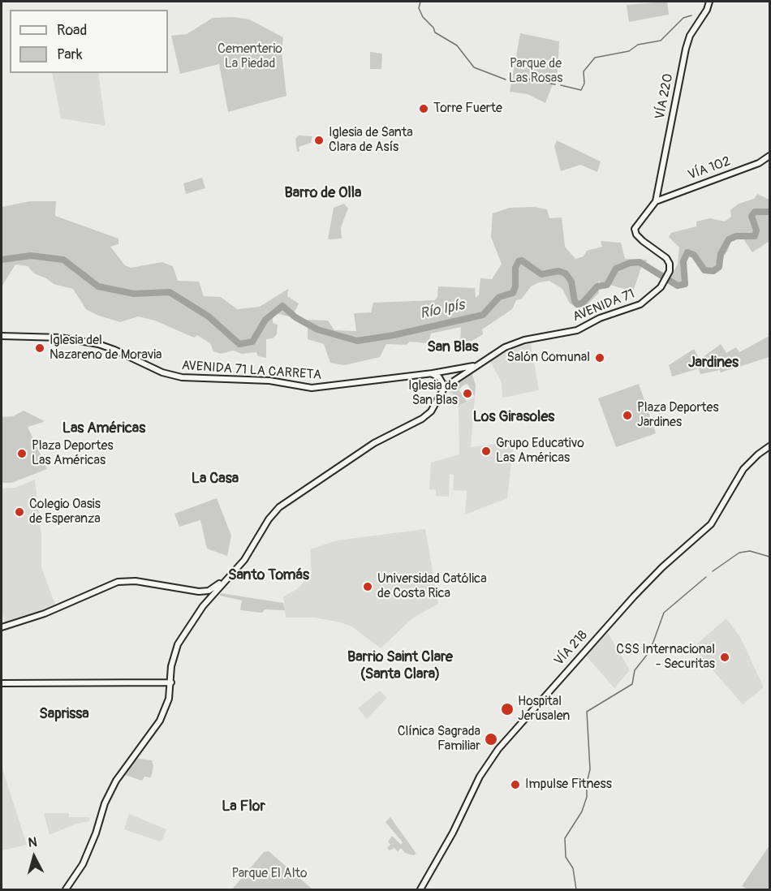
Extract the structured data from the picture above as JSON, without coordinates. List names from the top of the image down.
{
  "streets": {
    "main road": [
      "VÍA 220",
      "VÍA 102",
      "AVENIDA 71",
      "AVENIDA 71 LA CARRETA",
      "VÍA 218"
    ]
  },
  "crossings": [
    ["VÍA 220", "VÍA 102"],
    ["VÍA 220", "AVENIDA 71"],
    ["VÍA 102", "AVENIDA 71"],
    ["AVENIDA 71", "AVENIDA 71 LA CARRETA"]
  ],
  "districts": [
    "Barro de Olla",
    "San Blas",
    "Jardines",
    "Los Girasoles",
    "Las Américas",
    "La Casa",
    "Santo Tomás",
    "Barrio Saint Clare (Santa Clara)",
    "Saprissa",
    "La Flor"
  ],
  "water": ["Río Ipís"],
  "parks": ["Cementerio La Piedad", "Parque de Las Rosas", "Parque El Alto"],
  "places": [
    "Torre Fuerte",
    "Iglesia de Santa Clara de Asís",
    "Iglesia del Nazareno de Moravia",
    "Salón Comunal",
    "Iglesia de San Blas",
    "Plaza Deportes Jardines",
    "Grupo Educativo Las Américas",
    "Plaza Deportes Las Américas",
    "Colegio Oasis de Esperanza",
    "Universidad Católica de Costa Rica",
    "CSS Internacional - Securitas",
    "Hospital Jerusalen",
    "Clínica Sagrada Familiar",
    "Impulse Fitness"
  ],
  "legend": ["Road", "Park"],
  "north": "top"
}
